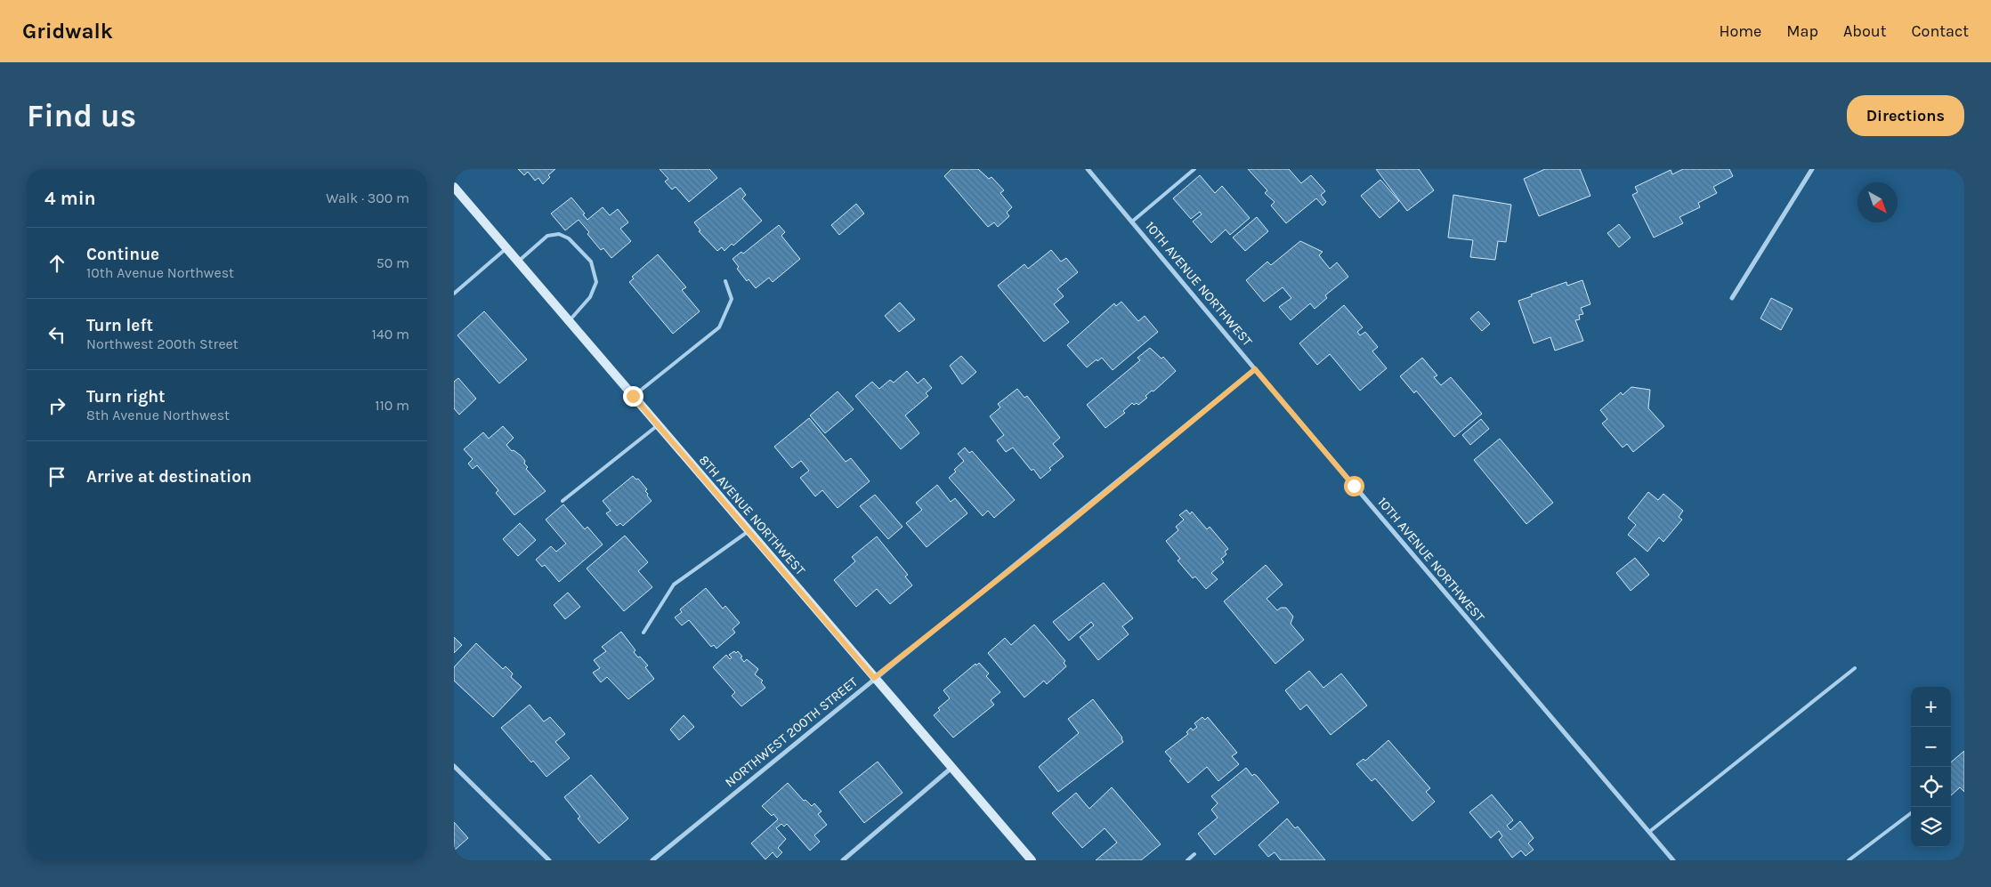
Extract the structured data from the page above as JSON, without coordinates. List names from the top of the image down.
{
  "streets": {
    "main road": ["8TH AVENUE NORTHWEST"],
    "street": ["10TH AVENUE NORTHWEST", "NORTHWEST 200TH STREET"]
  },
  "crossings": [
    ["10TH AVENUE NORTHWEST", "NORTHWEST 200TH STREET"],
    ["8TH AVENUE NORTHWEST", "NORTHWEST 200TH STREET"]
  ],
  "north": "bottom right",
  "page": {
    "header": "Gridwalk",
    "nav": [
      "Home",
      "Map",
      "About",
      "Contact"
    ],
    "buttons": "Directions",
    "title": "Find us",
    "heading": ["4 min", "Walk · 300 m"],
    "list": [
      ["Continue", "10th Avenue Northwest", "50 m"],
      ["Turn left", "Northwest 200th Street", "140 m"],
      ["Turn right", "8th Avenue Northwest", "110 m"],
      "Arrive at destination"
    ],
    "map_buttons": ["+", "−"]
  }
}
